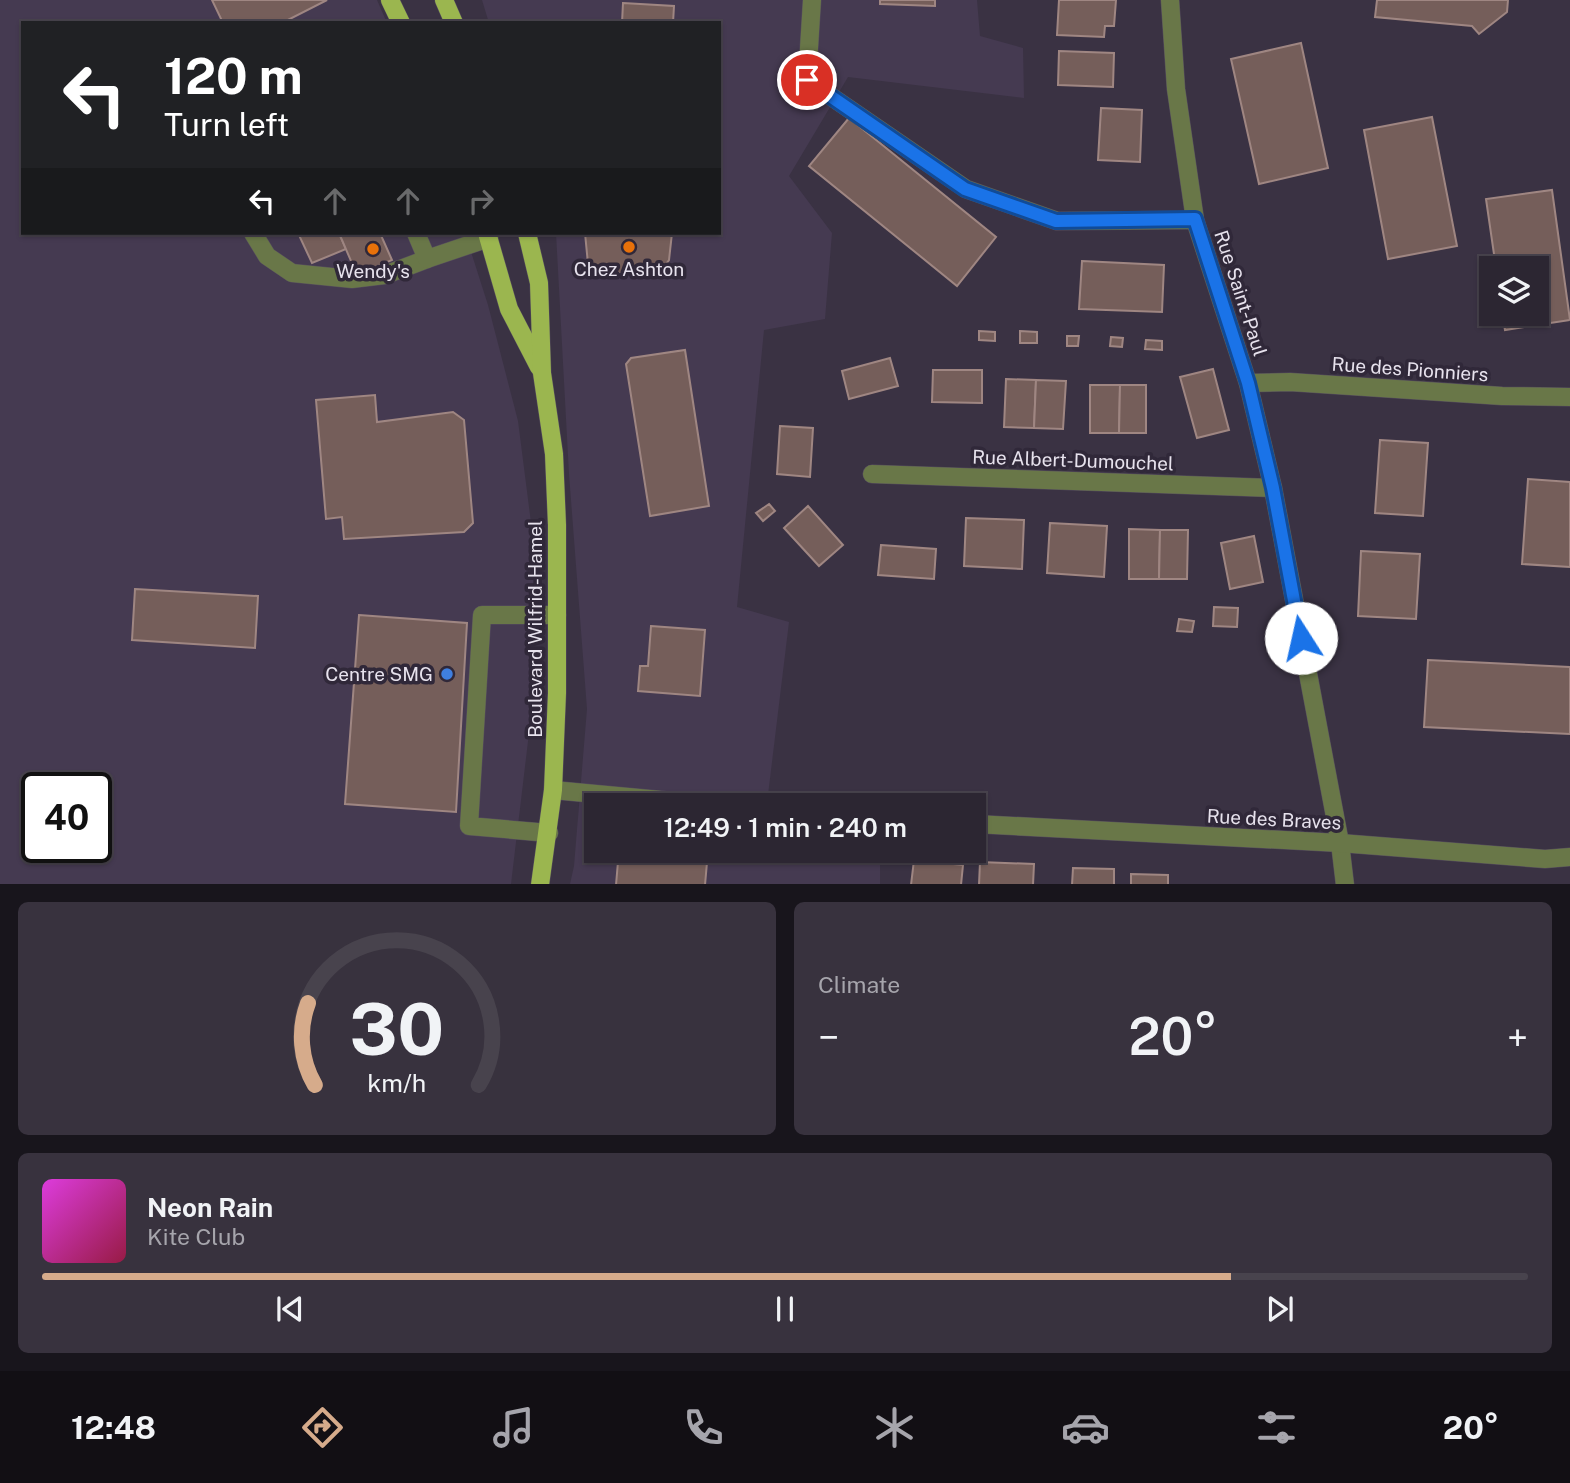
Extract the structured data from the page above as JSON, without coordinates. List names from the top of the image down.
{
  "streets": {
    "main road": ["Boulevard Wilfrid-Hamel"],
    "street": [
      "Rue Saint-Paul",
      "Rue des Pionniers",
      "Rue Albert-Dumouchel",
      "Rue des Braves"
    ]
  },
  "crossings": [
    ["Rue Saint-Paul", "Rue des Pionniers"],
    ["Rue Saint-Paul", "Rue Albert-Dumouchel"],
    ["Rue Saint-Paul", "Rue des Braves"]
  ],
  "places": ["Chez Ashton", "Wendy's", "Centre SMG"],
  "page": {
    "turn": ["120 m", "Turn left"],
    "limit": "40",
    "trip": "12:49 · 1 min · 240 m",
    "tile": "Climate",
    "heat": ["−", "20°", "+"],
    "song": ["Neon Rain", "Kite Club"],
    "tabs": ["12:48", "20°"],
    "gauge": ["30", "km/h"]
  }
}
